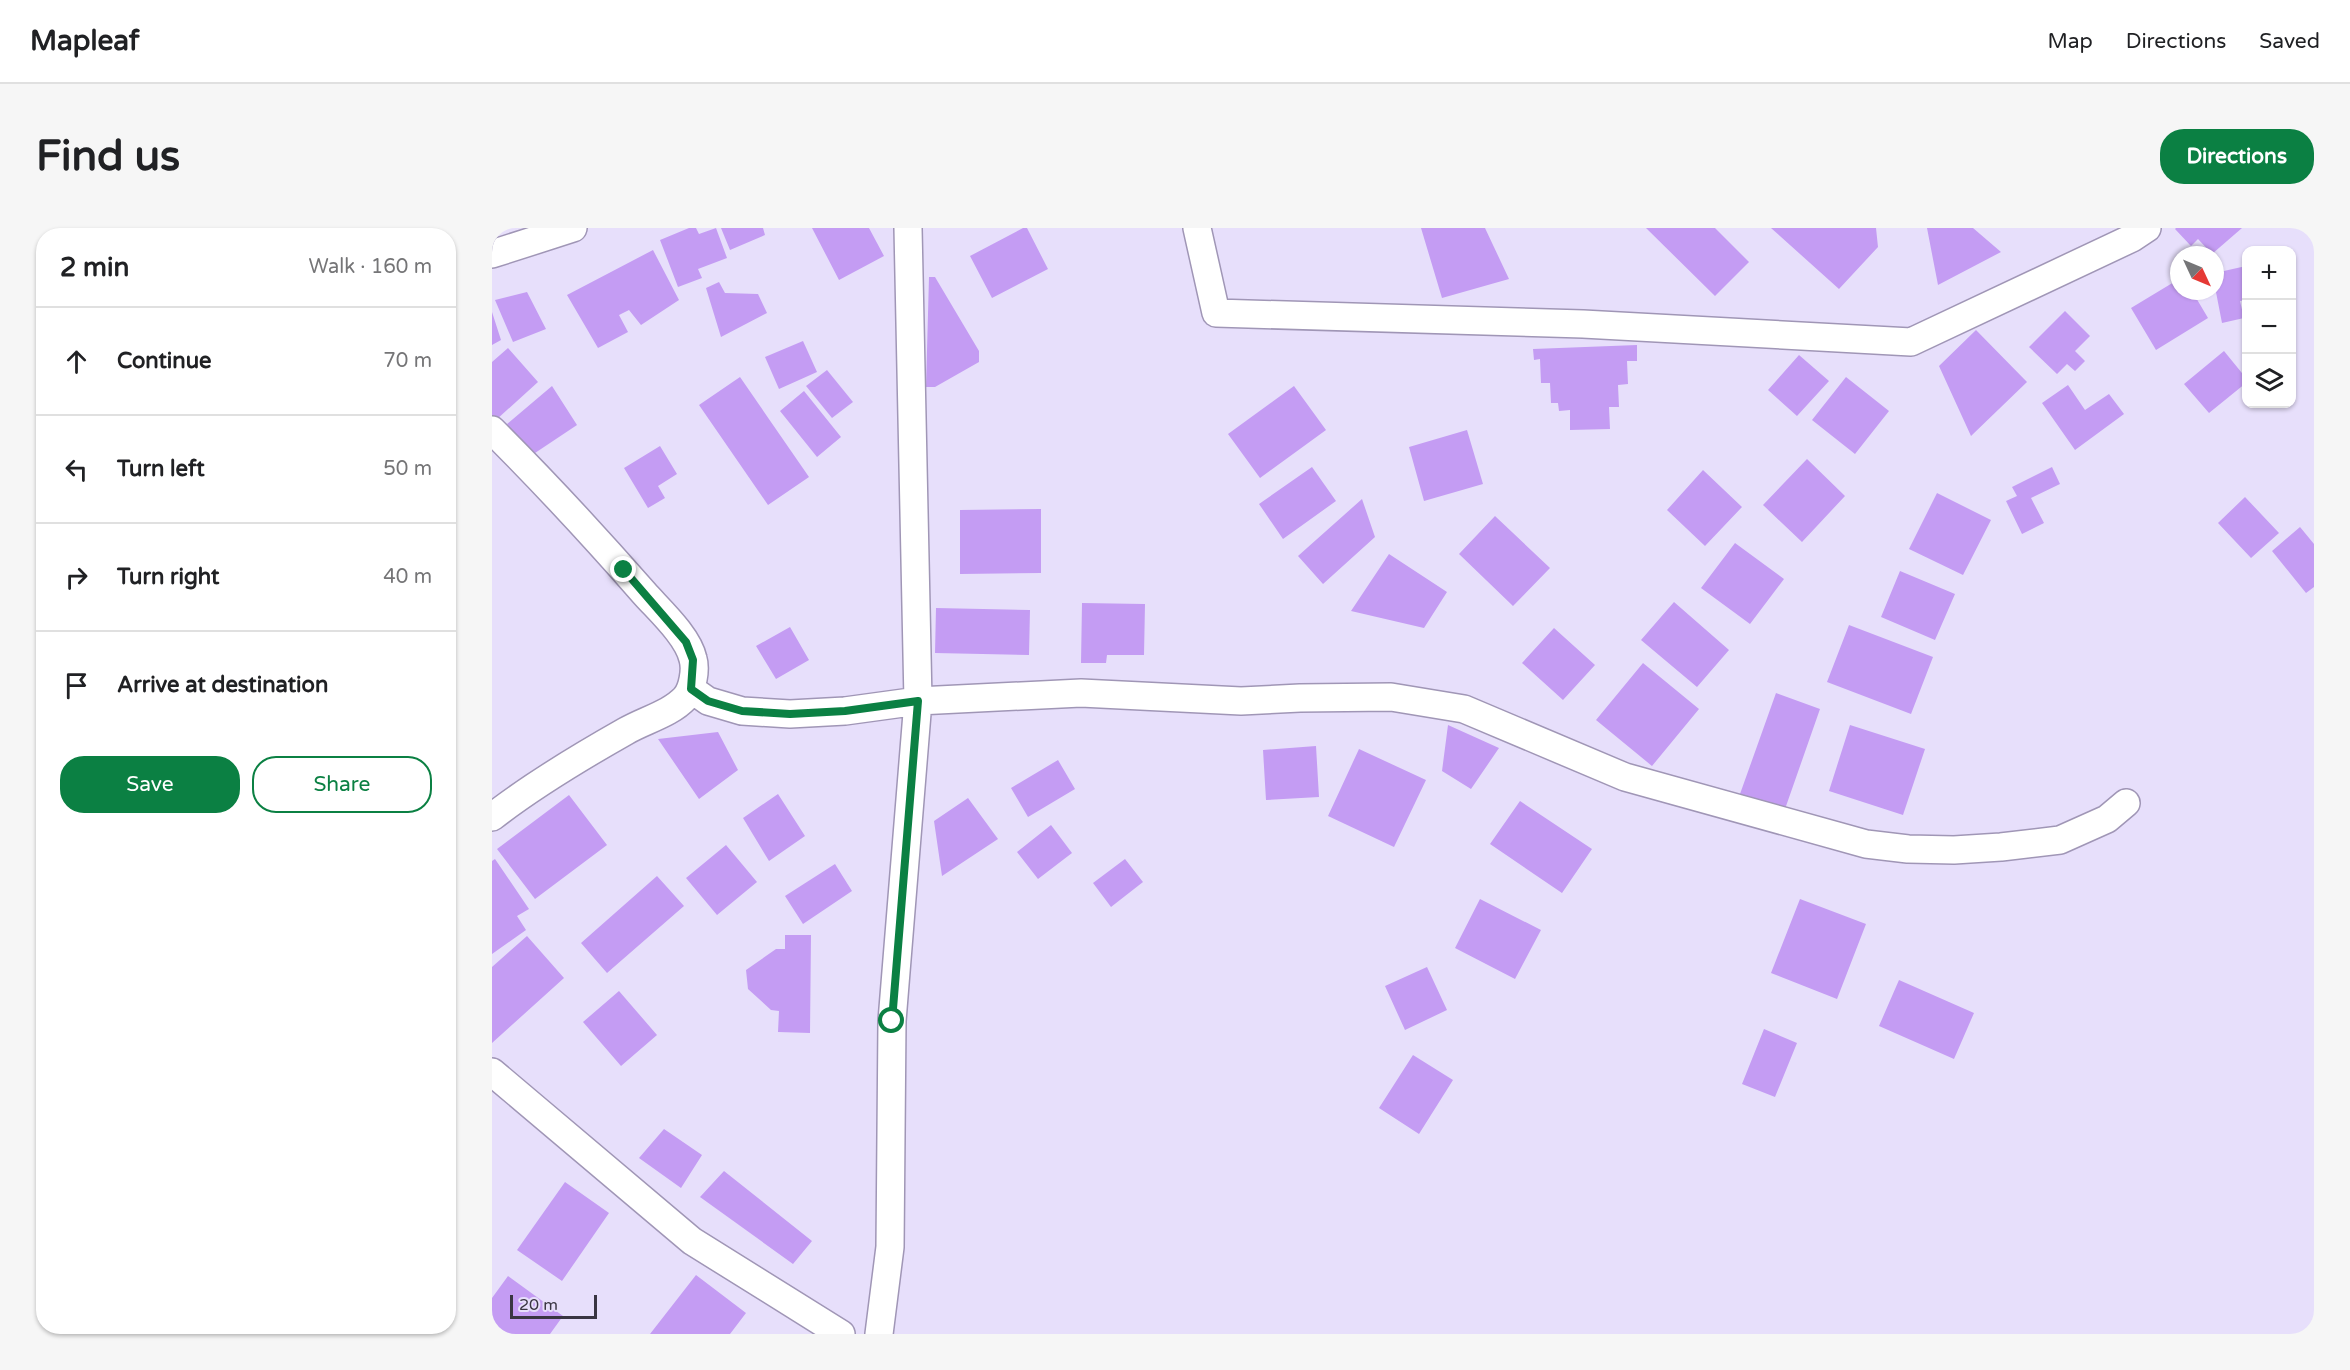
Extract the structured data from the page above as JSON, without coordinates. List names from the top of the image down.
{
  "scale_bar": "20 m",
  "north": "bottom right",
  "page": {
    "header": "Mapleaf",
    "nav": ["Map", "Directions", "Saved"],
    "buttons": [
      "Directions",
      ["Save", "Share"]
    ],
    "title": "Find us",
    "heading": ["2 min", "Walk · 160 m"],
    "map_buttons": ["+", "−"],
    "list": [
      ["Continue", "70 m"],
      ["Turn left", "50 m"],
      ["Turn right", "40 m"],
      "Arrive at destination"
    ],
    "scale": "20 m"
  }
}
